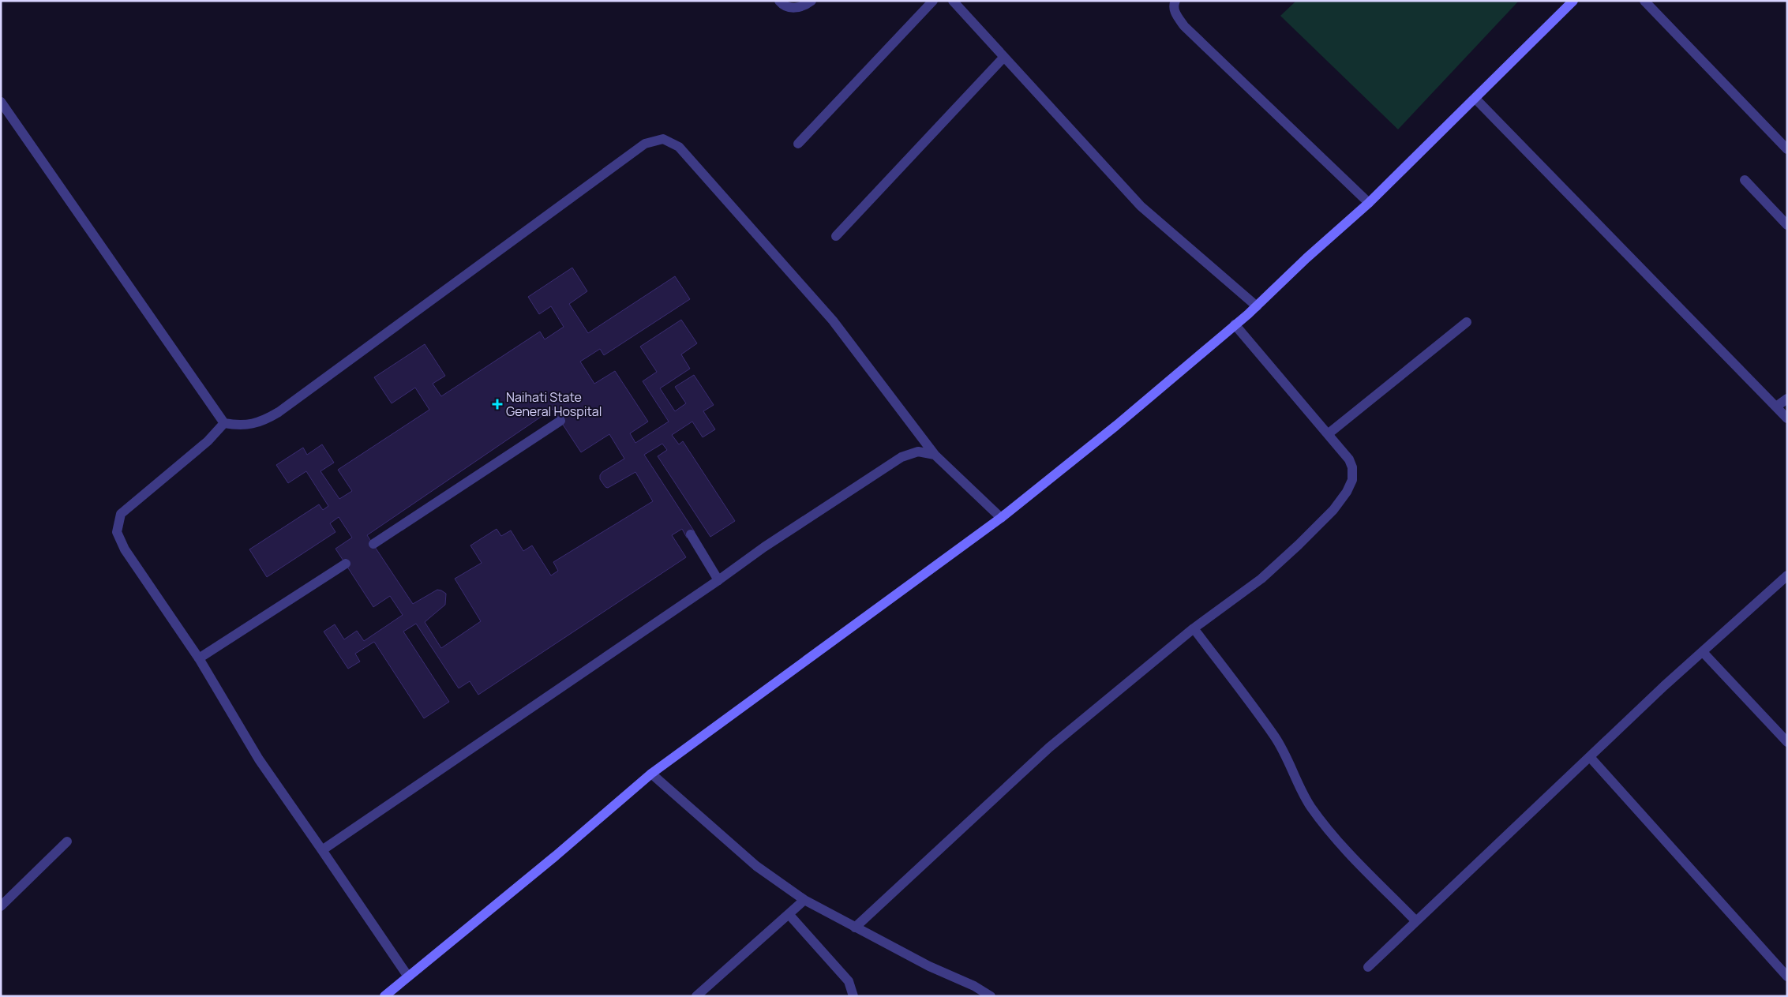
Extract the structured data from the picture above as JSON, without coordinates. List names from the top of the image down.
{
  "places": {
    "health": ["Naihati State General Hospital"]
  }
}
